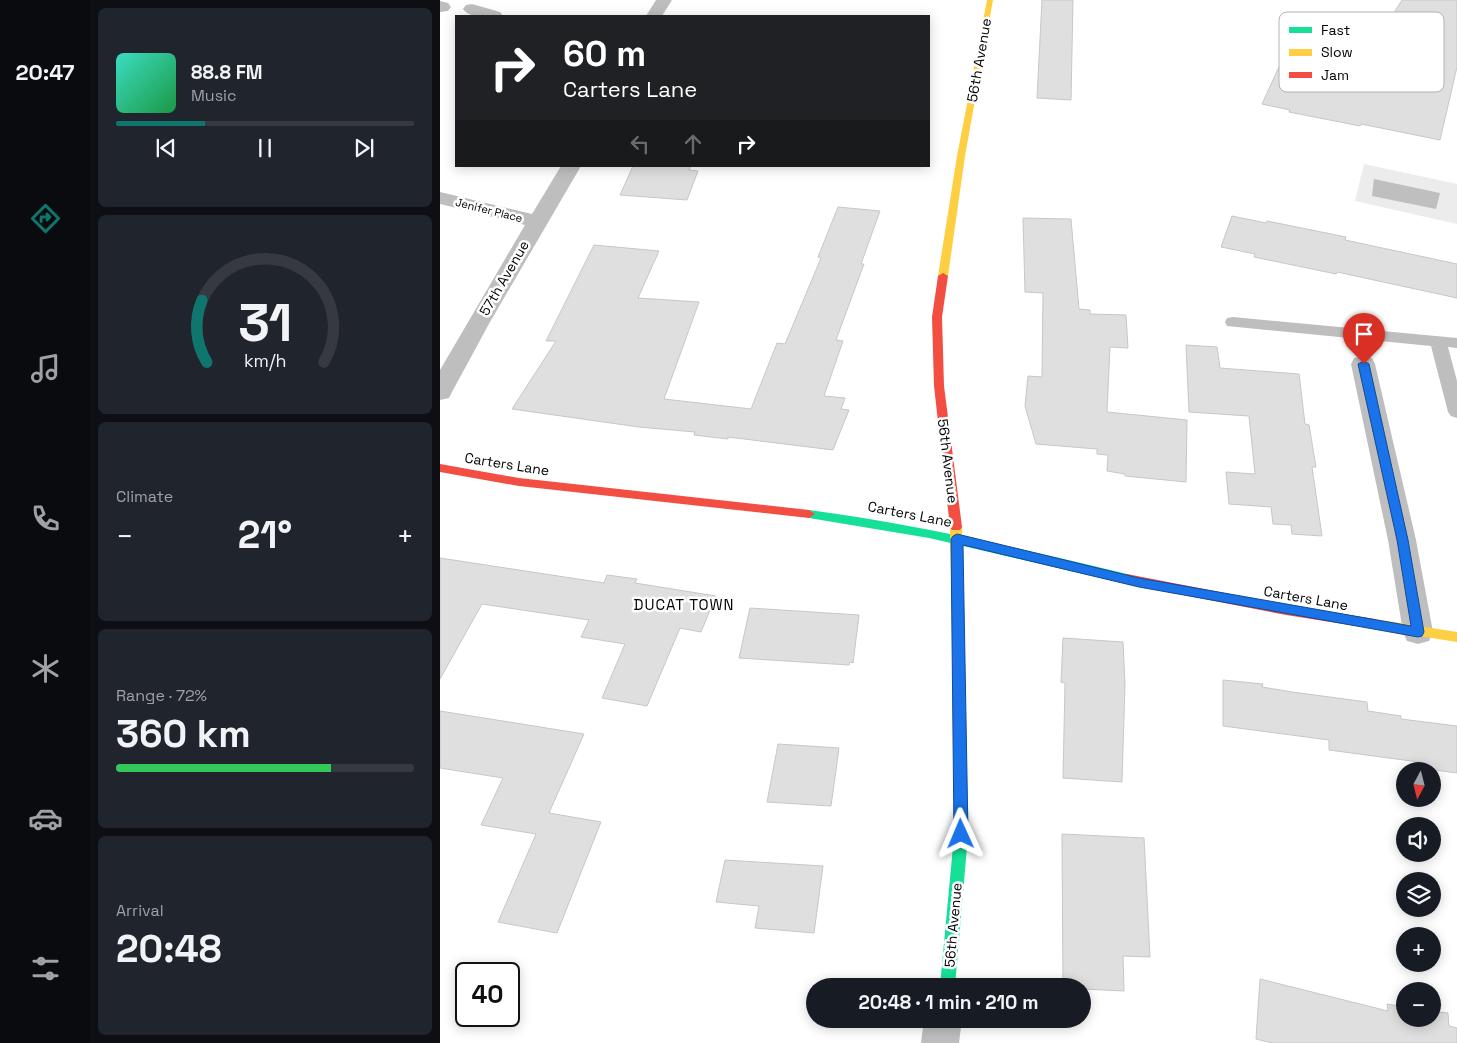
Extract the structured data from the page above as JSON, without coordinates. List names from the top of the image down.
{
  "streets": {
    "street": [
      "56th Avenue",
      "Jenifer Place",
      "57th Avenue",
      "Carters Lane"
    ]
  },
  "crossings": [
    ["56th Avenue", "Carters Lane"],
    ["Jenifer Place", "57th Avenue"]
  ],
  "districts": ["DUCAT TOWN"],
  "legend": ["Fast", "Slow", "Jam"],
  "north": "bottom",
  "page": {
    "tabs": "20:47",
    "turn": ["60 m", "Carters Lane"],
    "song": ["88.8 FM", "Music"],
    "tile": [
      "Climate",
      ["Range · 72%", "360 km"],
      ["Arrival", "20:48"]
    ],
    "heat": ["−", "21°", "+"],
    "map_buttons": ["+", "−"],
    "limit": "40",
    "trip": "20:48 · 1 min · 210 m",
    "gauge": ["31", "km/h"]
  }
}
